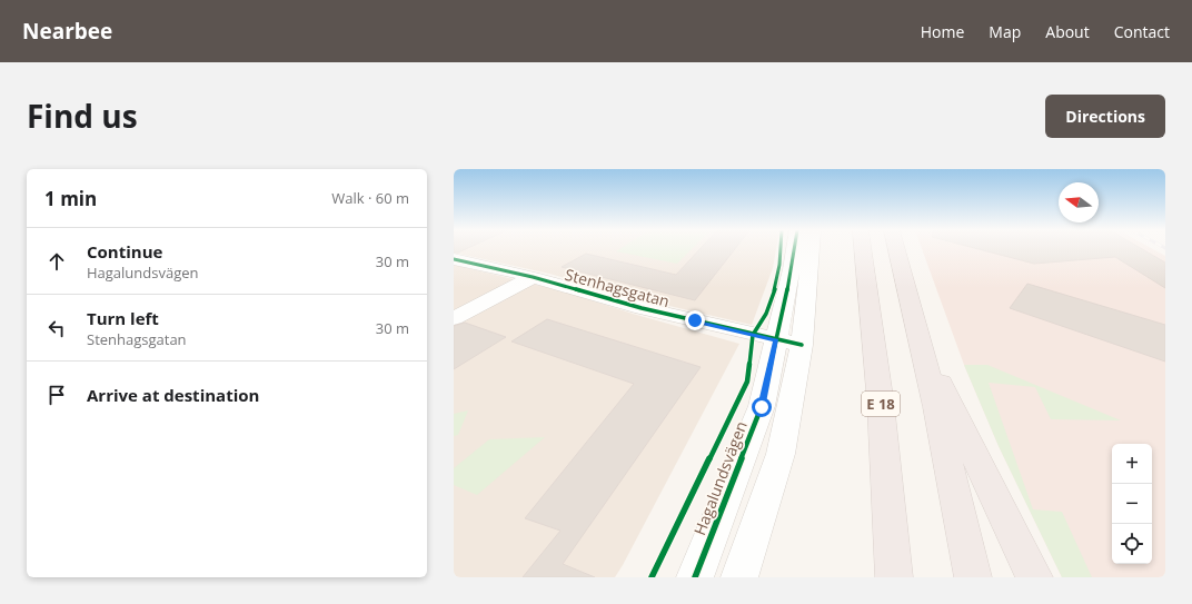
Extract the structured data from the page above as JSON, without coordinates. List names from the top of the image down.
{
  "streets": {
    "highway": ["E 18"],
    "street": ["Stenhagsgatan", "Hagalundsvägen"]
  },
  "crossings": [
    ["Stenhagsgatan", "Hagalundsvägen"]
  ],
  "north": "left",
  "page": {
    "header": "Nearbee",
    "nav": [
      "Home",
      "Map",
      "About",
      "Contact"
    ],
    "title": "Find us",
    "buttons": "Directions",
    "heading": ["1 min", "Walk · 60 m"],
    "list": [
      ["Continue", "Hagalundsvägen", "30 m"],
      ["Turn left", "Stenhagsgatan", "30 m"],
      "Arrive at destination"
    ],
    "map_buttons": ["+", "−"]
  }
}
